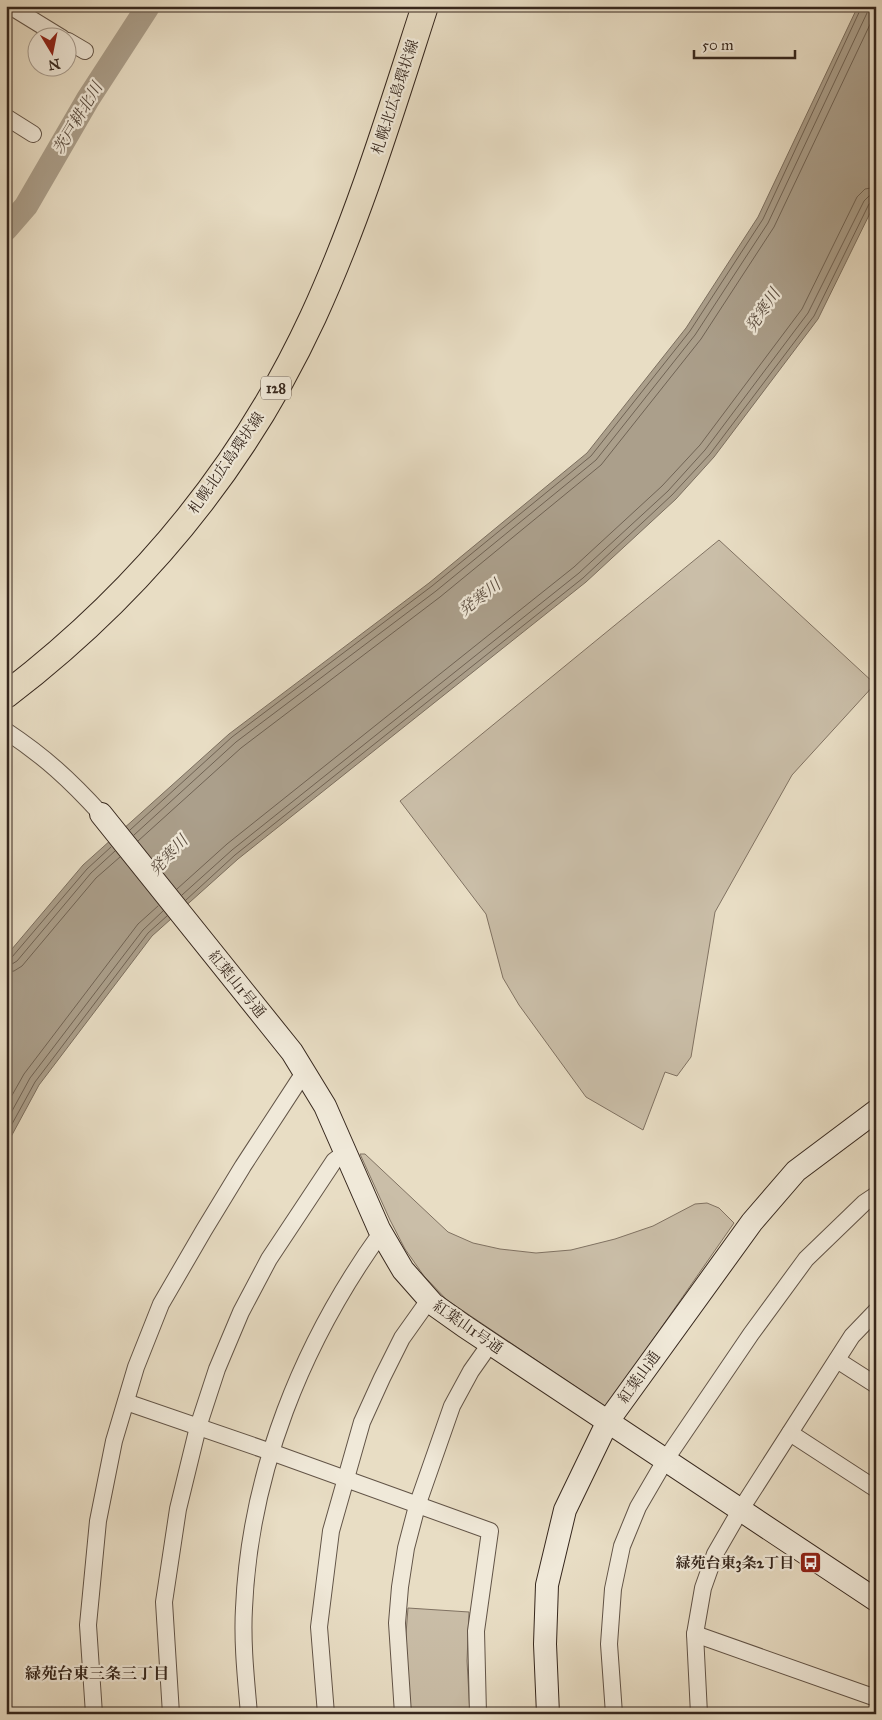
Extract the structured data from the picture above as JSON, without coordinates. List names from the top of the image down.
{
  "streets": {
    "main road": ["札幌北広島環状線", "128"],
    "street": ["紅葉山1号通", "紅葉山通"]
  },
  "crossings": [
    ["紅葉山1号通", "紅葉山通"]
  ],
  "districts": ["緑苑台東三条三丁目"],
  "water": ["茨戸耕北川", "発寒川"],
  "places": {
    "bus stop": ["緑苑台東3条2丁目"]
  },
  "scale_bar": "50 m",
  "north": "bottom"
}
